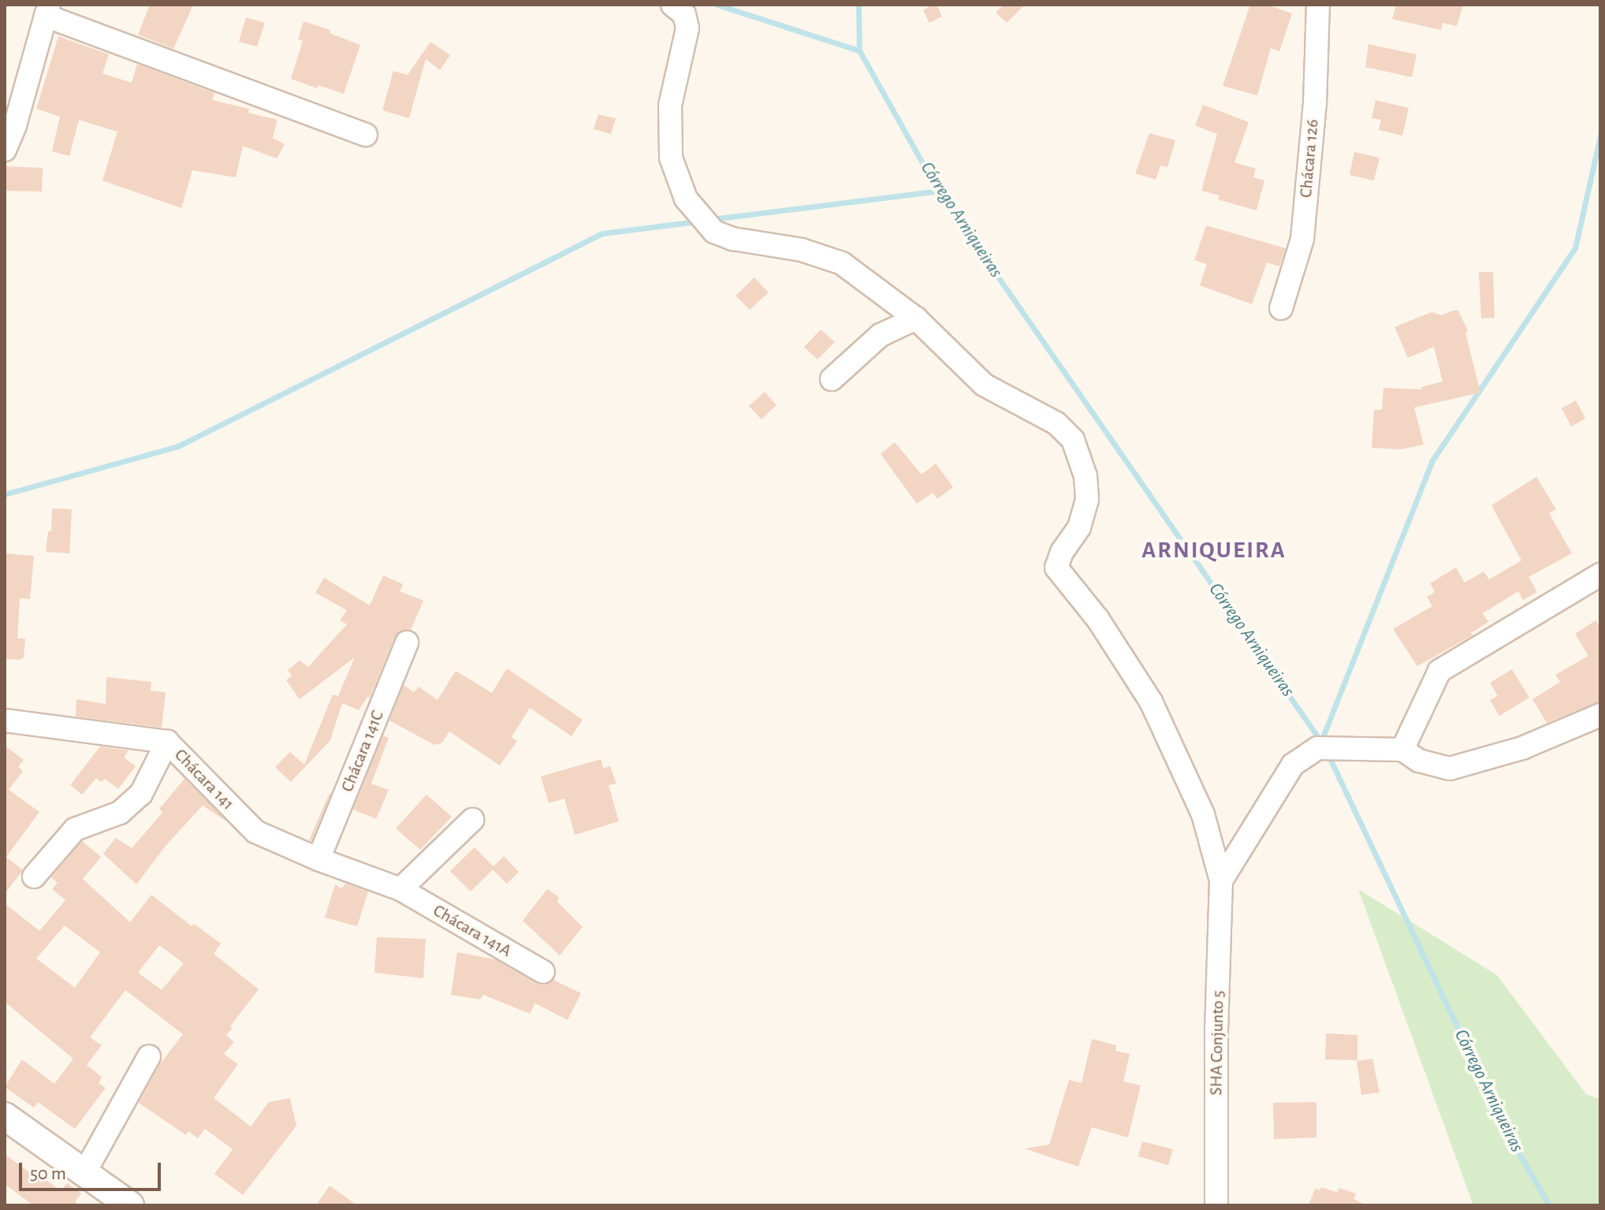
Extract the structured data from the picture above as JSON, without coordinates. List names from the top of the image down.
{
  "streets": {
    "street": [
      "Chácara 126",
      "Chácara 141C",
      "Chácara 141",
      "Chácara 141A",
      "SHA Conjunto 5"
    ]
  },
  "crossings": [
    ["Chácara 141C", "Chácara 141"],
    ["Chácara 141C", "Chácara 141A"],
    ["Chácara 141", "Chácara 141A"]
  ],
  "districts": ["ARNIQUEIRA"],
  "water": ["Córrego Arniqueiras"],
  "scale_bar": "50 m"
}
